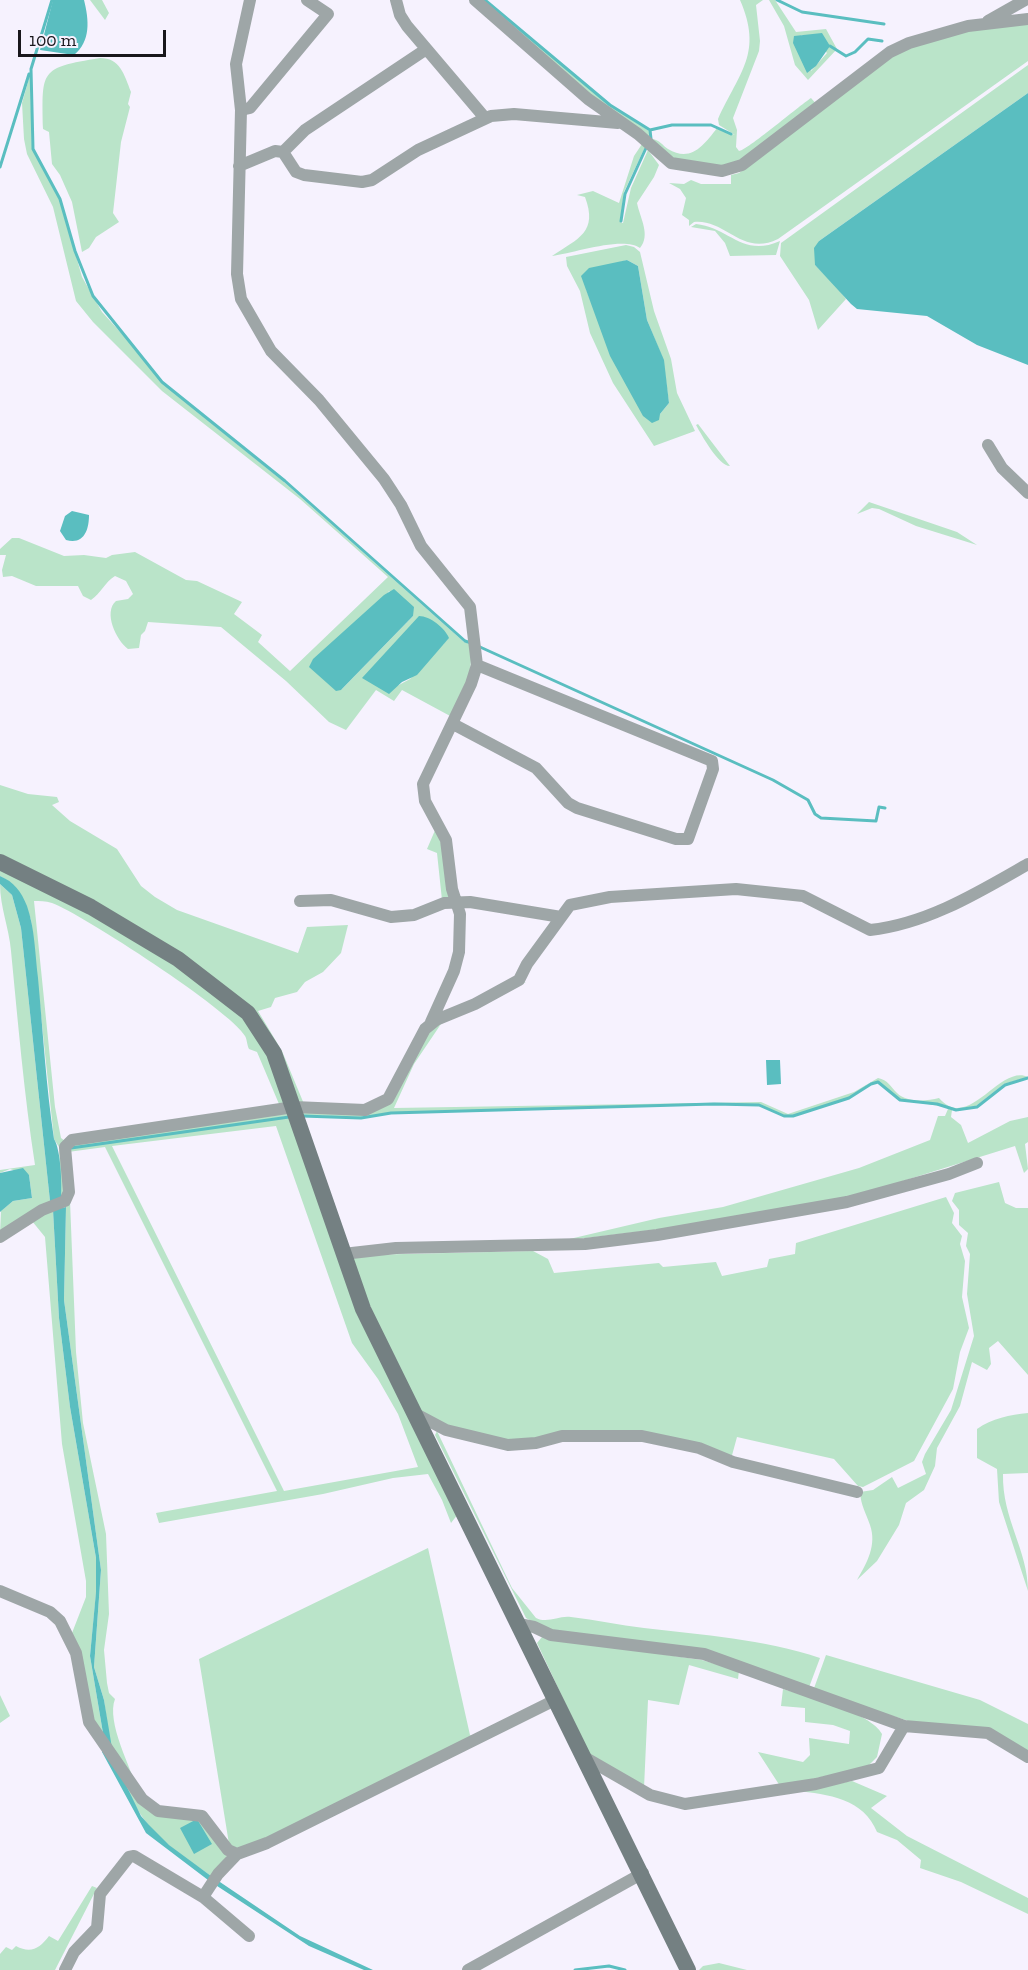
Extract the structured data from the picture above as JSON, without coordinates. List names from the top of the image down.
{
  "scale_bar": "100 m"
}
